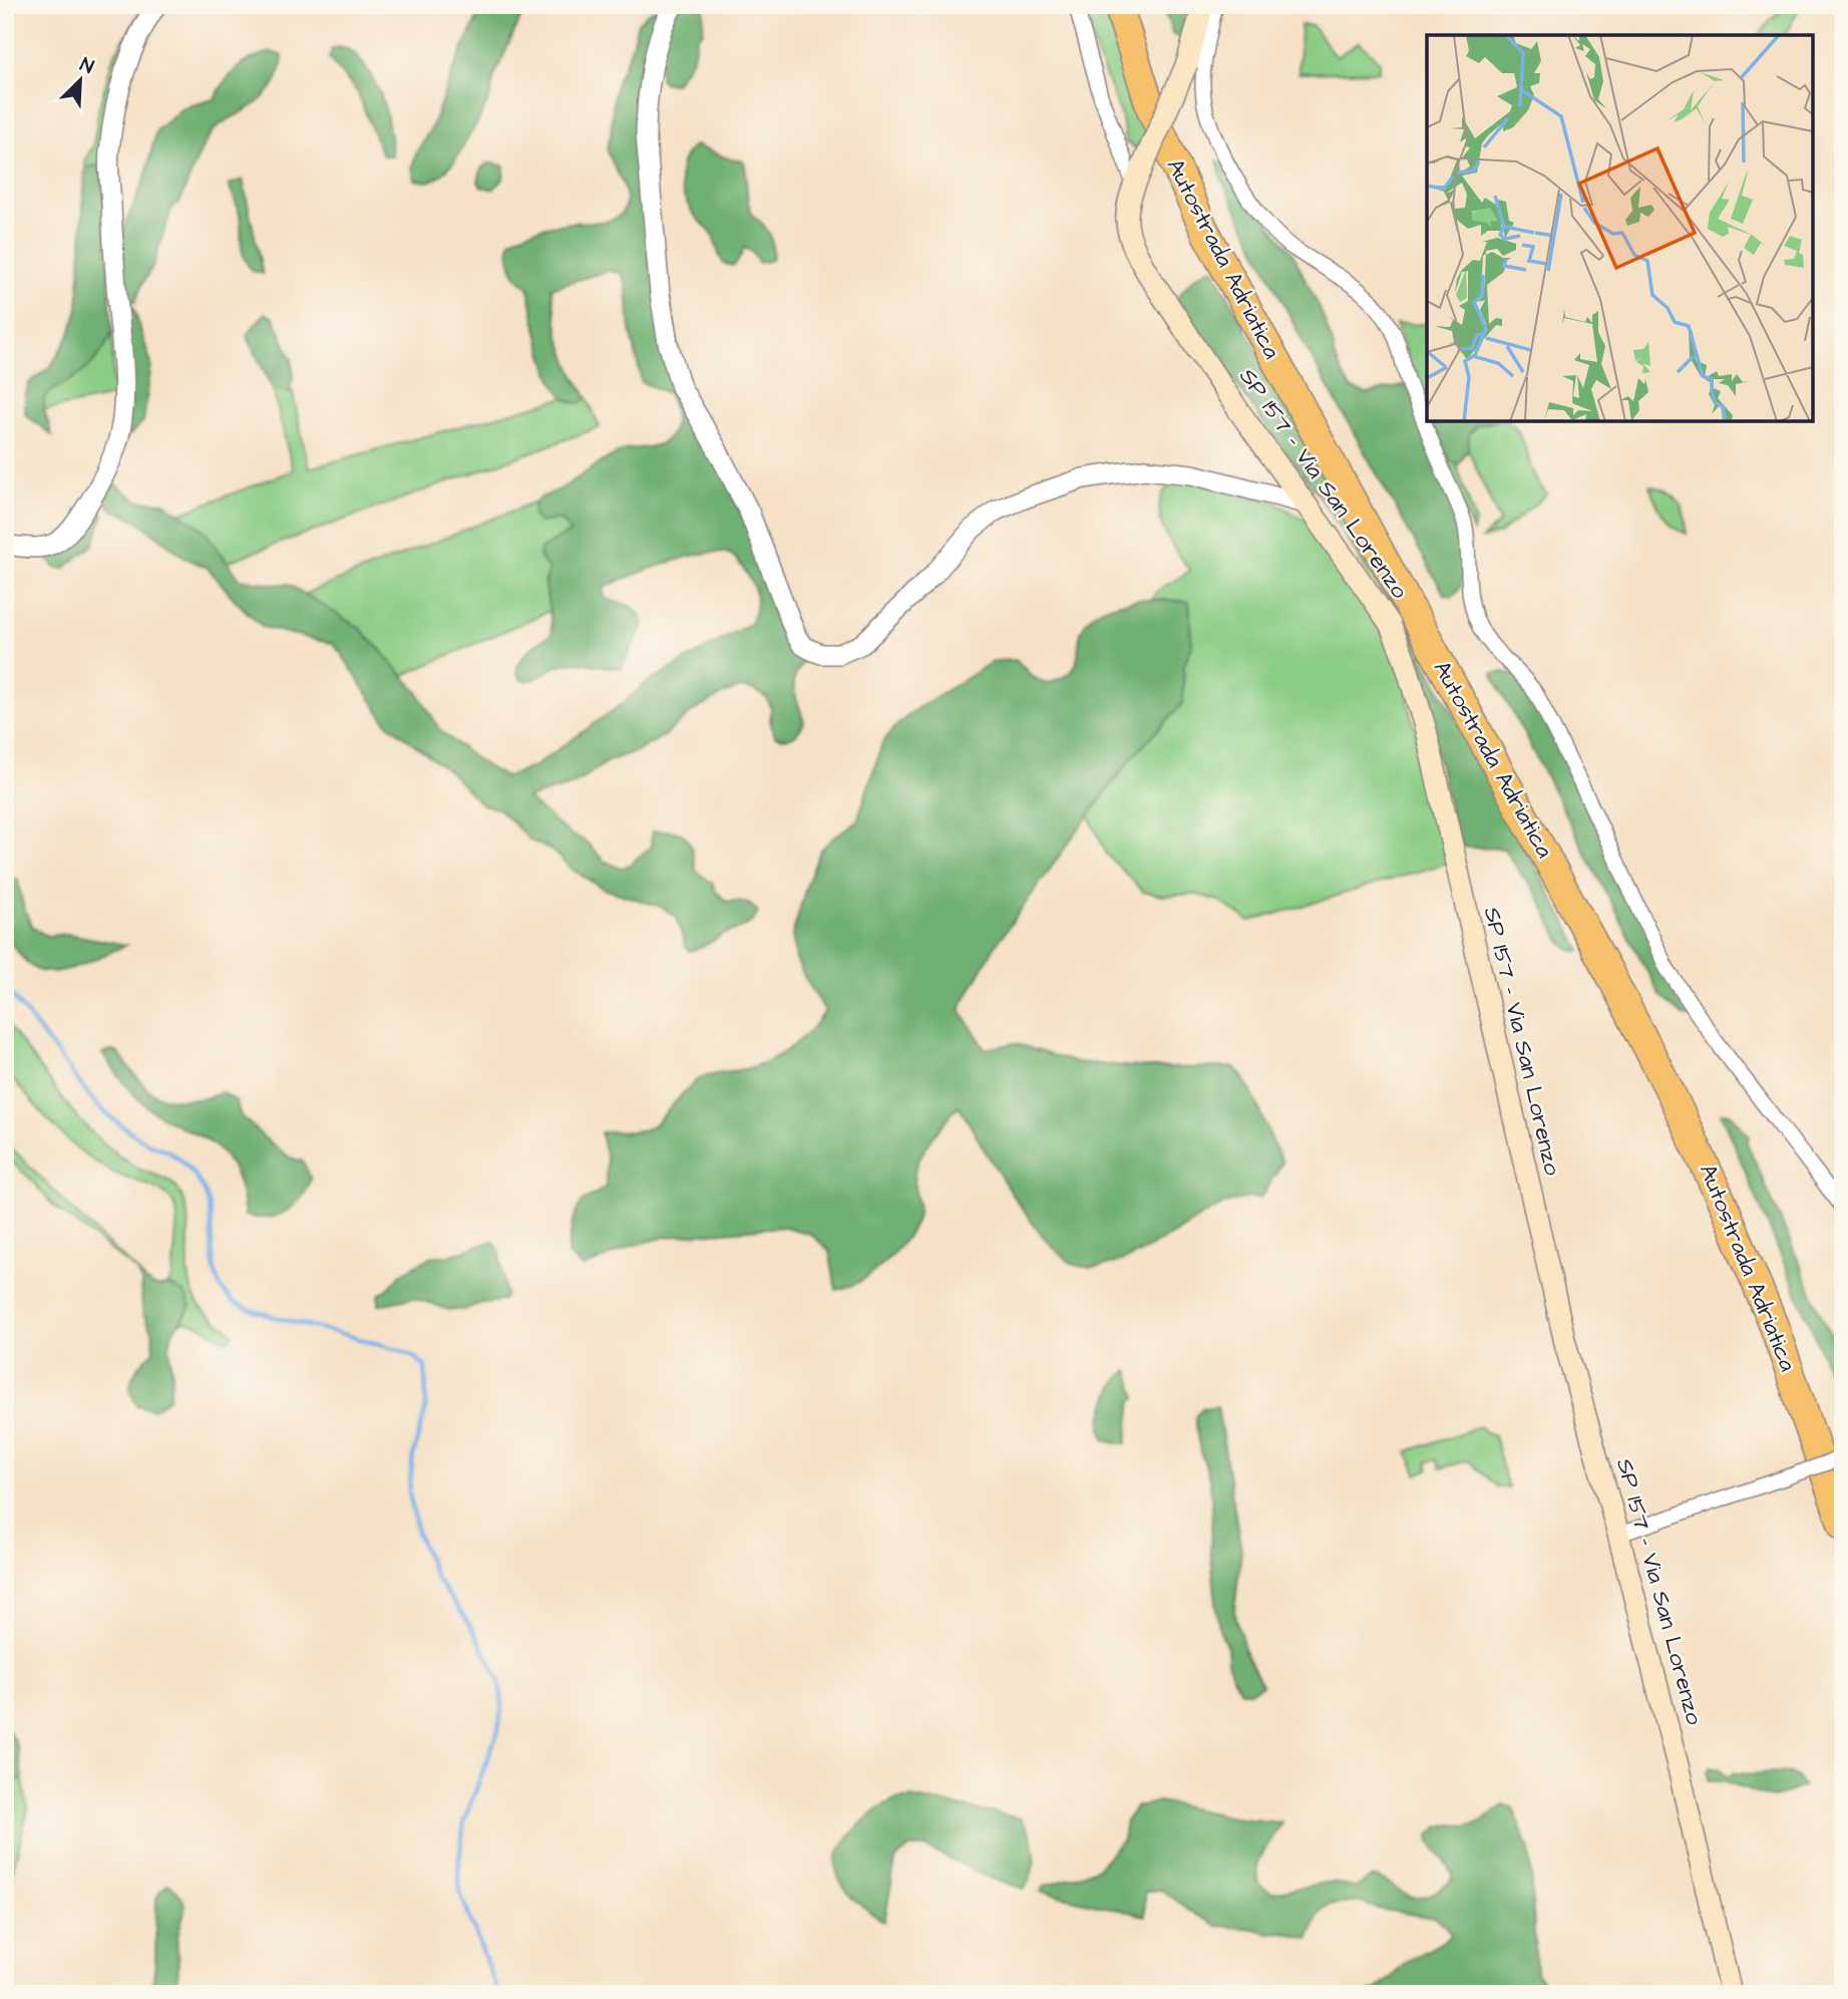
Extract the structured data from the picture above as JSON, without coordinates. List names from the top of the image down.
{
  "streets": {
    "highway": ["Autostrada Adriatica"],
    "main road": ["SP 157 - Via San Lorenzo"]
  },
  "north": "top right"
}
